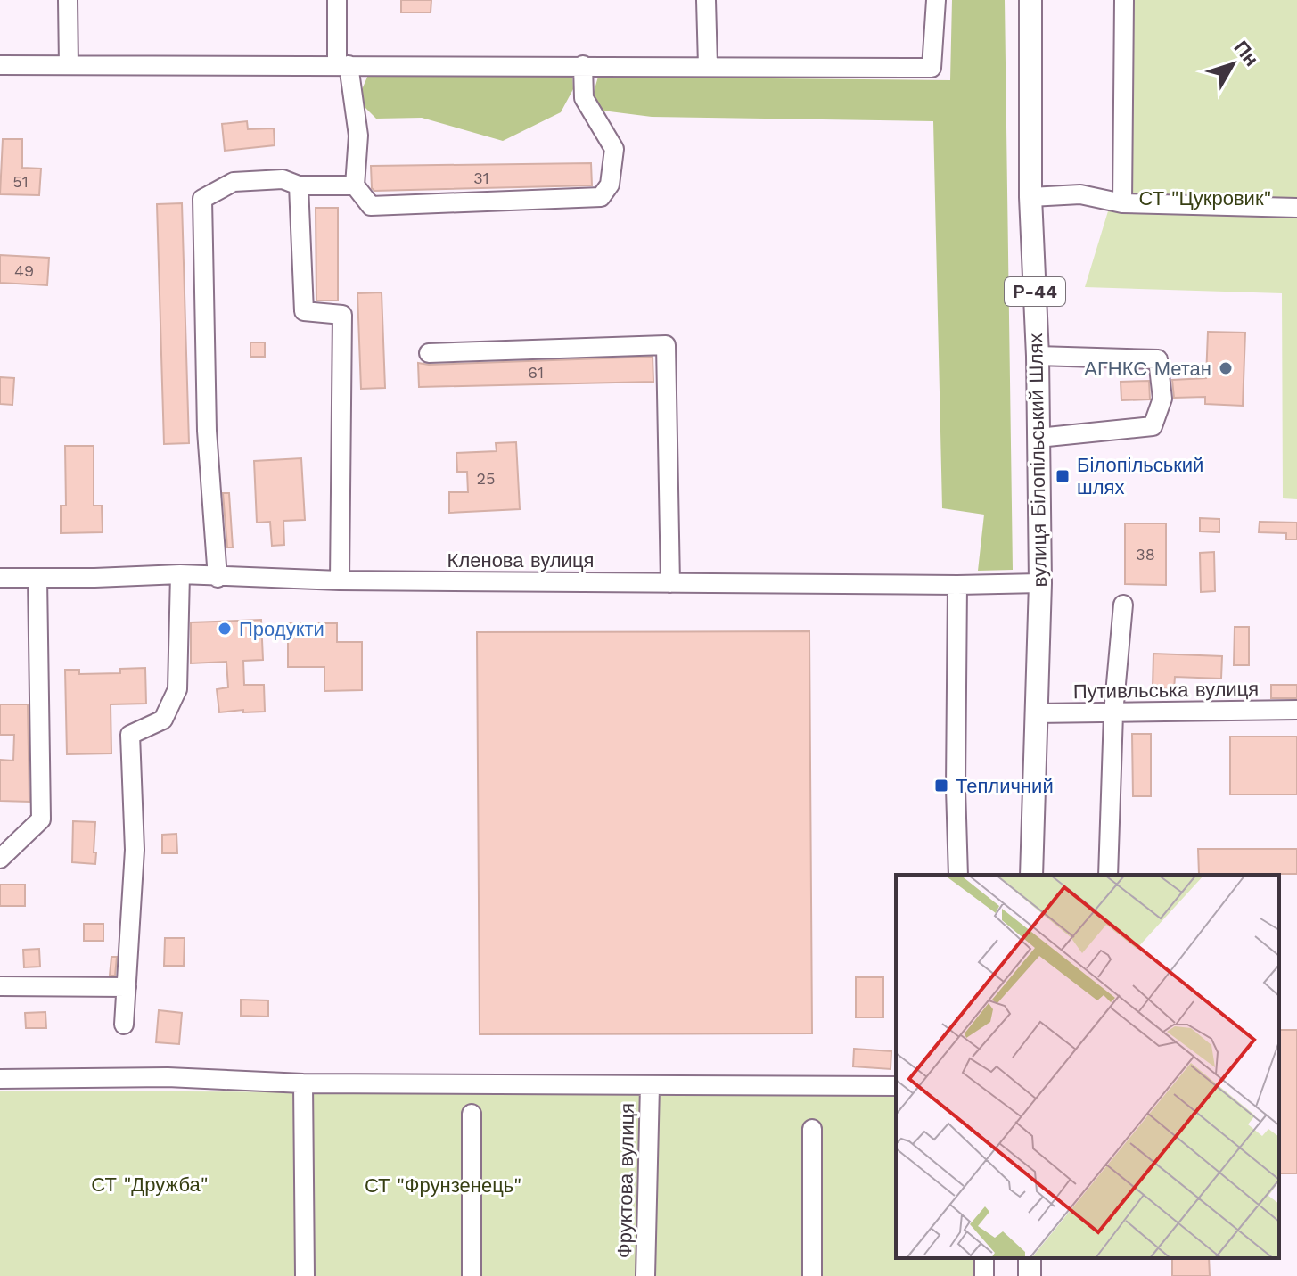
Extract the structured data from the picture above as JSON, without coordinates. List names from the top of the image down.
{
  "streets": {
    "main road": ["Р-44", "вулиця Білопільський Шлях"],
    "street": ["Кленова вулиця", "Путивльська вулиця", "Фруктова вулиця"]
  },
  "crossings": [
    ["вулиця Білопільський Шлях", "Кленова вулиця"],
    ["вулиця Білопільський Шлях", "Путивльська вулиця"]
  ],
  "parks": ["СТ \"Цукровик\"", "СТ \"Дружба\"", "СТ \"Фрунзенець\""],
  "places": {
    "other": ["АГНКС Метан", "Продукти"],
    "transit": ["Білопільський шлях", "Тепличний"]
  },
  "house_numbers": [
    "31",
    "51",
    "49",
    "61",
    "25",
    "38"
  ],
  "north": "top right"
}
